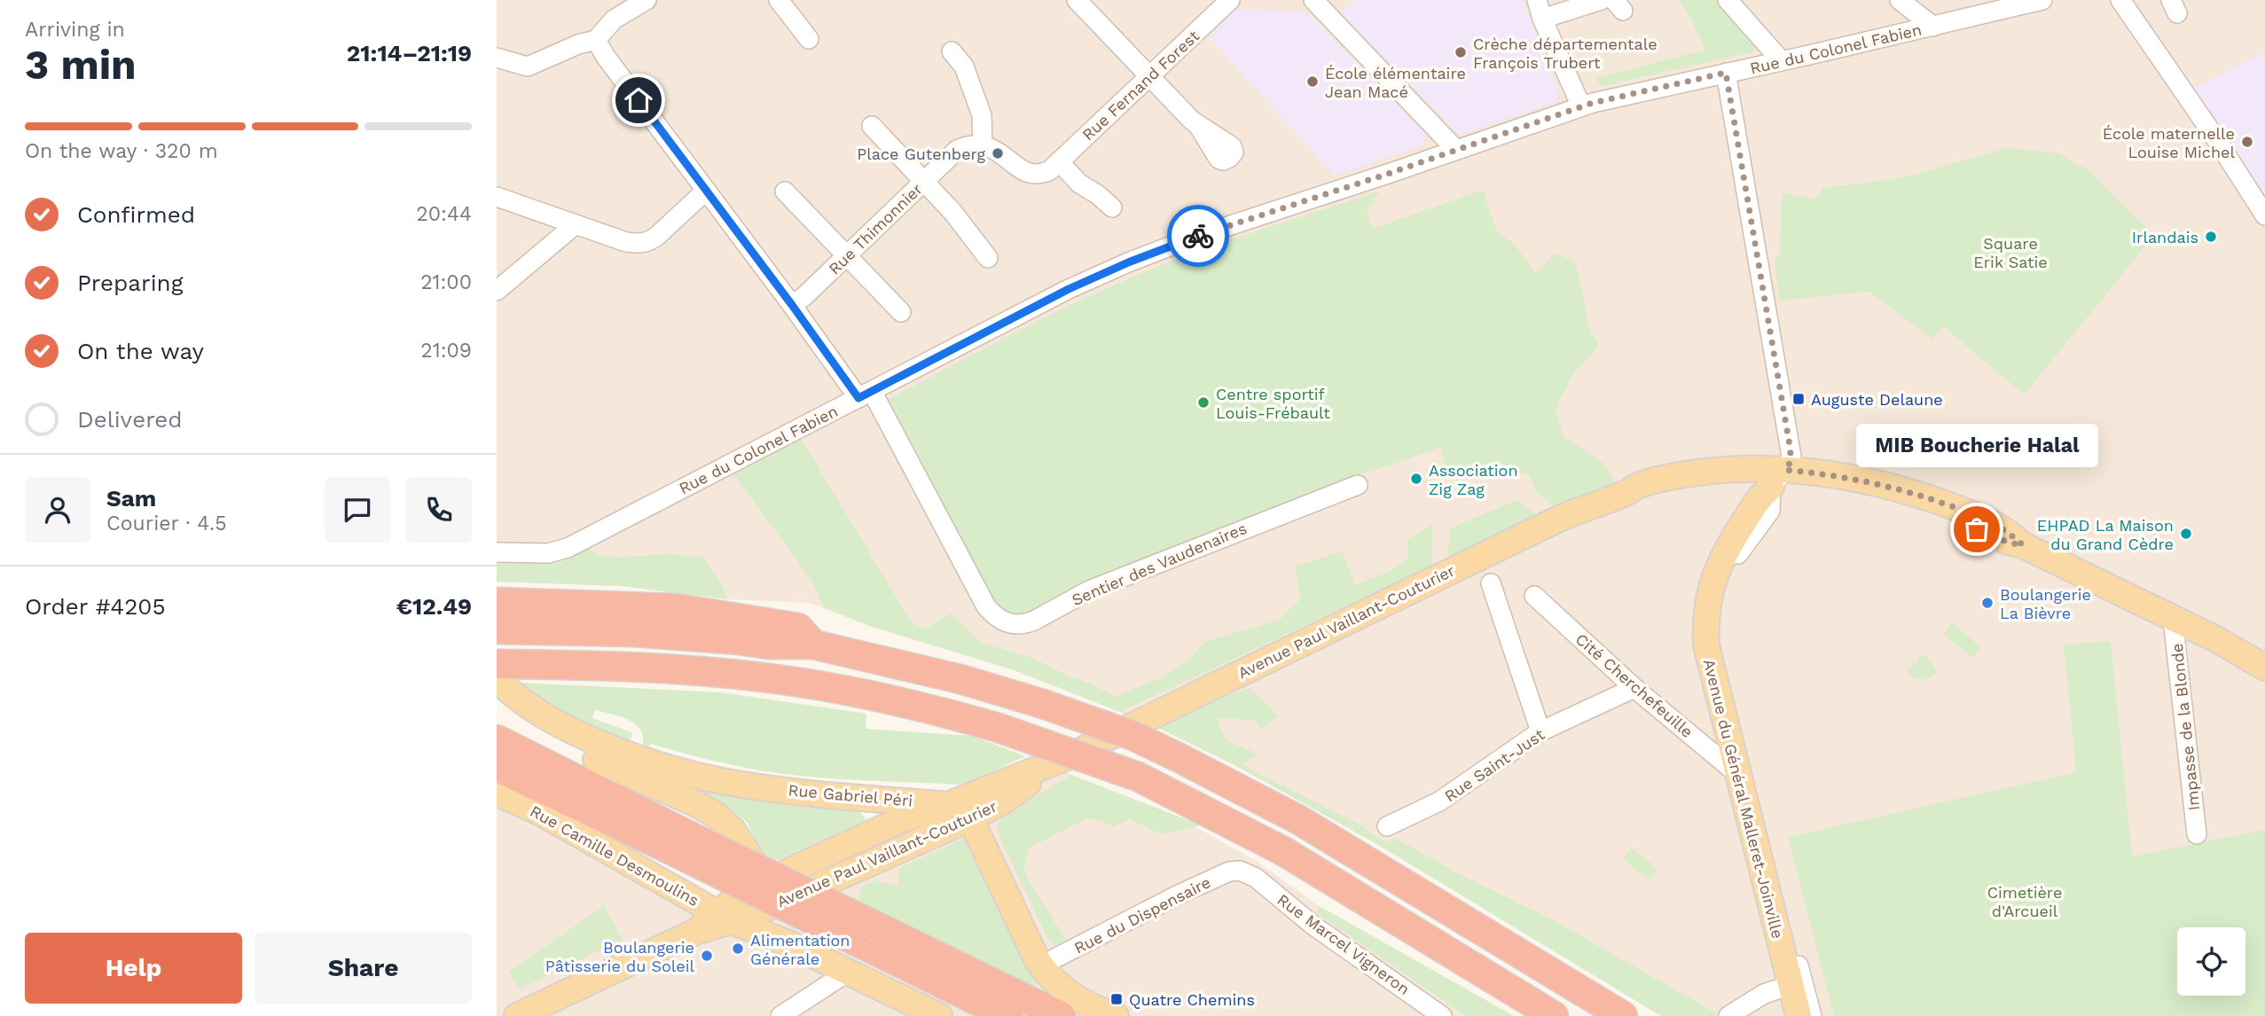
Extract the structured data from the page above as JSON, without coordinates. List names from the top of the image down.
{
  "streets": {
    "main road": [
      "Avenue Paul Vaillant-Couturier",
      "Rue Gabriel Péri",
      "Avenue du Général Malleret-Joinville",
      "Rue Camille Desmoulins"
    ],
    "street": [
      "Rue du Colonel Fabien",
      "Rue Fernand Forest",
      "Rue Thimonnier",
      "Sentier des Vaudenaires",
      "Cité Cherchefeuille",
      "Impasse de la Blonde",
      "Rue Saint-Just",
      "Rue du Dispensaire",
      "Rue Marcel Vigneron"
    ]
  },
  "crossings": [
    ["Rue du Colonel Fabien", "Sentier des Vaudenaires"],
    ["Rue Thimonnier", "Sentier des Vaudenaires"],
    ["Avenue Paul Vaillant-Couturier", "Impasse de la Blonde"],
    ["Avenue Paul Vaillant-Couturier", "Rue Gabriel Péri"],
    ["Avenue Paul Vaillant-Couturier", "Avenue du Général Malleret-Joinville"],
    ["Avenue Paul Vaillant-Couturier", "Rue Camille Desmoulins"],
    ["Cité Cherchefeuille", "Rue Saint-Just"],
    ["Cité Cherchefeuille", "Avenue du Général Malleret-Joinville"],
    ["Rue du Dispensaire", "Rue Marcel Vigneron"]
  ],
  "parks": ["Square Erik Satie", "Cimetière d'Arcueil"],
  "places": {
    "other": [
      "Crèche départementale François Trubert",
      "École élémentaire Jean Macé",
      "École maternelle Louise Michel",
      "Place Gutenberg",
      "Irlandais",
      "Centre sportif Louis-Frébault",
      "Association Zig Zag",
      "MIB Boucherie Halal",
      "EHPAD La Maison du Grand Cèdre",
      "Boulangerie La Bièvre",
      "Alimentation Générale",
      "Boulangerie Pâtisserie du Soleil"
    ],
    "transit": ["Auguste Delaune", "Quatre Chemins"]
  },
  "page": {
    "heading": ["3 min", "Arriving in", "21:14–21:19"],
    "panel": [
      "Sam",
      "Courier · 4.5",
      "Order #4205",
      "€12.49"
    ],
    "bar": "On the way · 320 m",
    "list": [
      ["Confirmed", "20:44"],
      ["Preparing", "21:00"],
      ["On the way", "21:09"],
      "Delivered"
    ],
    "bubble": "MIB Boucherie Halal",
    "buttons": ["Help", "Share"]
  }
}
